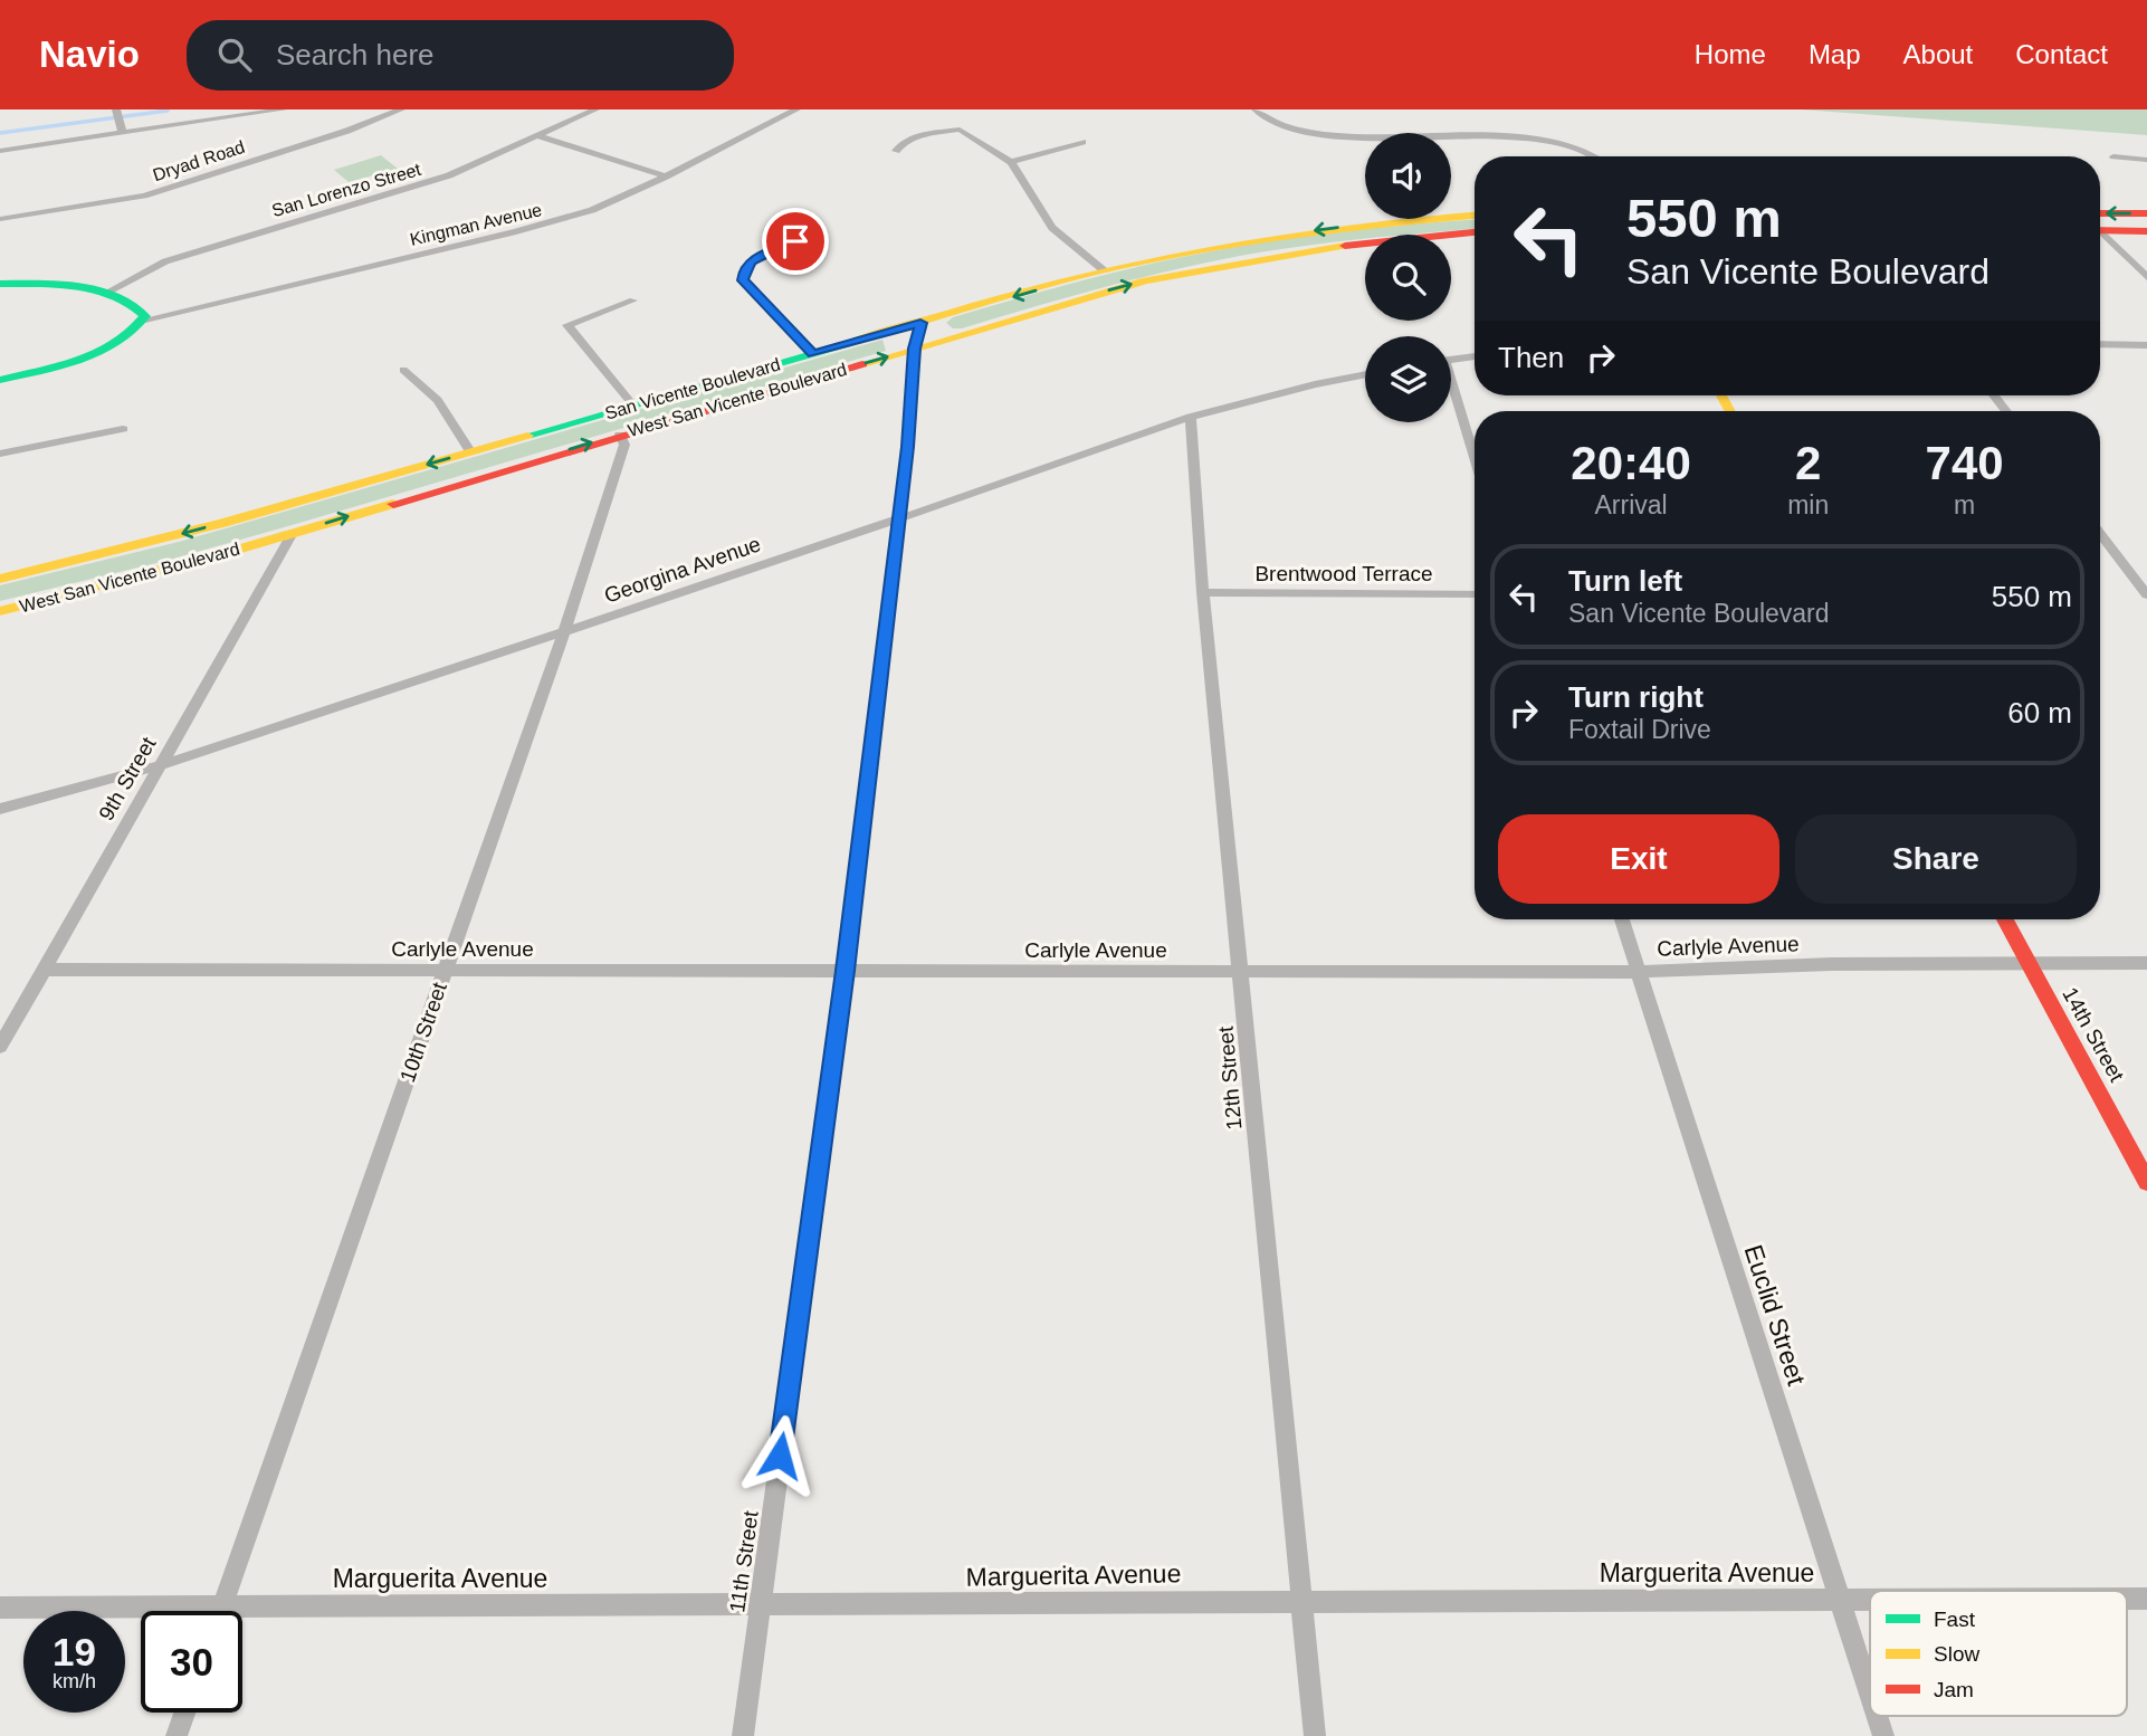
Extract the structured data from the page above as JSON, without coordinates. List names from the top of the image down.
{
  "streets": {
    "main road": ["San Vicente Boulevard", "West San Vicente Boulevard", "14th Street"],
    "street": [
      "Dryad Road",
      "San Lorenzo Street",
      "Kingman Avenue",
      "Georgina Avenue",
      "Brentwood Terrace",
      "9th Street",
      "Carlyle Avenue",
      "10th Street",
      "12th Street",
      "Euclid Street",
      "11th Street",
      "Marguerita Avenue"
    ]
  },
  "crossings": [
    ["San Vicente Boulevard", "11th Street"],
    ["West San Vicente Boulevard", "9th Street"],
    ["West San Vicente Boulevard", "10th Street"],
    ["West San Vicente Boulevard", "11th Street"],
    ["Georgina Avenue", "9th Street"],
    ["Georgina Avenue", "10th Street"],
    ["Georgina Avenue", "12th Street"],
    ["Georgina Avenue", "11th Street"],
    ["Brentwood Terrace", "12th Street"],
    ["9th Street", "Carlyle Avenue"],
    ["Carlyle Avenue", "10th Street"],
    ["Carlyle Avenue", "14th Street"],
    ["Carlyle Avenue", "12th Street"],
    ["Carlyle Avenue", "Euclid Street"],
    ["Carlyle Avenue", "11th Street"],
    ["10th Street", "Marguerita Avenue"],
    ["12th Street", "Marguerita Avenue"],
    ["Euclid Street", "Marguerita Avenue"],
    ["11th Street", "Marguerita Avenue"]
  ],
  "one_way": ["San Vicente Boulevard", "West San Vicente Boulevard"],
  "legend": ["Fast", "Slow", "Jam"],
  "page": {
    "header": "Navio",
    "search": "Search here",
    "nav": [
      "Home",
      "Map",
      "About",
      "Contact"
    ],
    "turn": ["550 m", "San Vicente Boulevard"],
    "then": "Then",
    "eta": [
      "20:40",
      "Arrival",
      "2",
      "min",
      "740",
      "m"
    ],
    "list": [
      {
        "name": "Turn left",
        "note": "San Vicente Boulevard",
        "value": "550 m"
      },
      {
        "name": "Turn right",
        "note": "Foxtail Drive",
        "value": "60 m"
      }
    ],
    "buttons": ["Exit", "Share"],
    "speed": "19 km/h",
    "limit": "30"
  }
}
